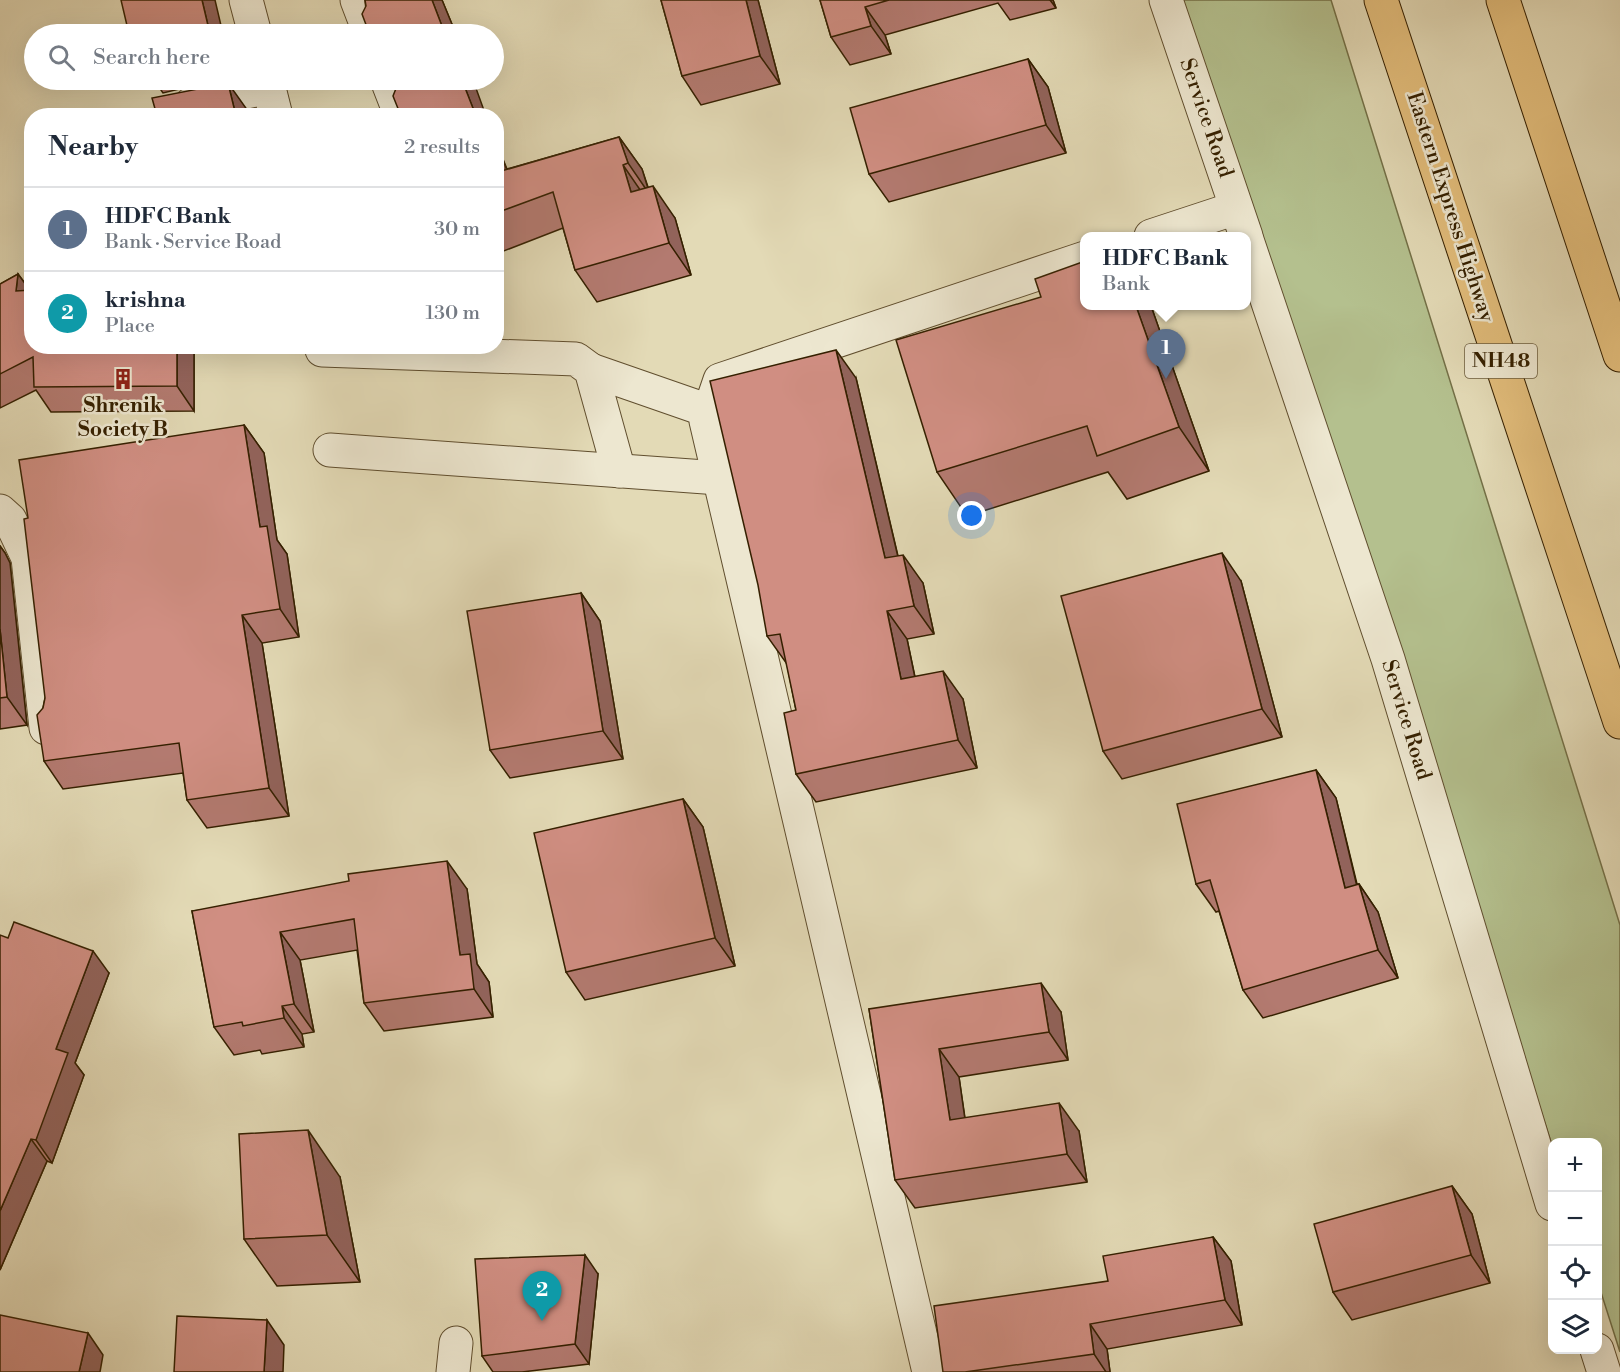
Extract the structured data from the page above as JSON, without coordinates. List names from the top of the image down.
{
  "streets": {
    "highway": ["Eastern Express Highway", "NH48"],
    "street": ["Service Road"]
  },
  "places": {
    "building": ["Shrenik Society B"]
  },
  "page": {
    "search": "Search here",
    "heading": ["Nearby", "2 results"],
    "list": [
      {
        "mark": "1",
        "name": "HDFC Bank",
        "note": "Bank · Service Road",
        "value": "30 m"
      },
      {
        "mark": "2",
        "name": "krishna",
        "note": "Place",
        "value": "130 m"
      }
    ],
    "popup": ["HDFC Bank", "Bank"],
    "pins": ["1", "2"],
    "map_buttons": ["+", "−"]
  }
}
